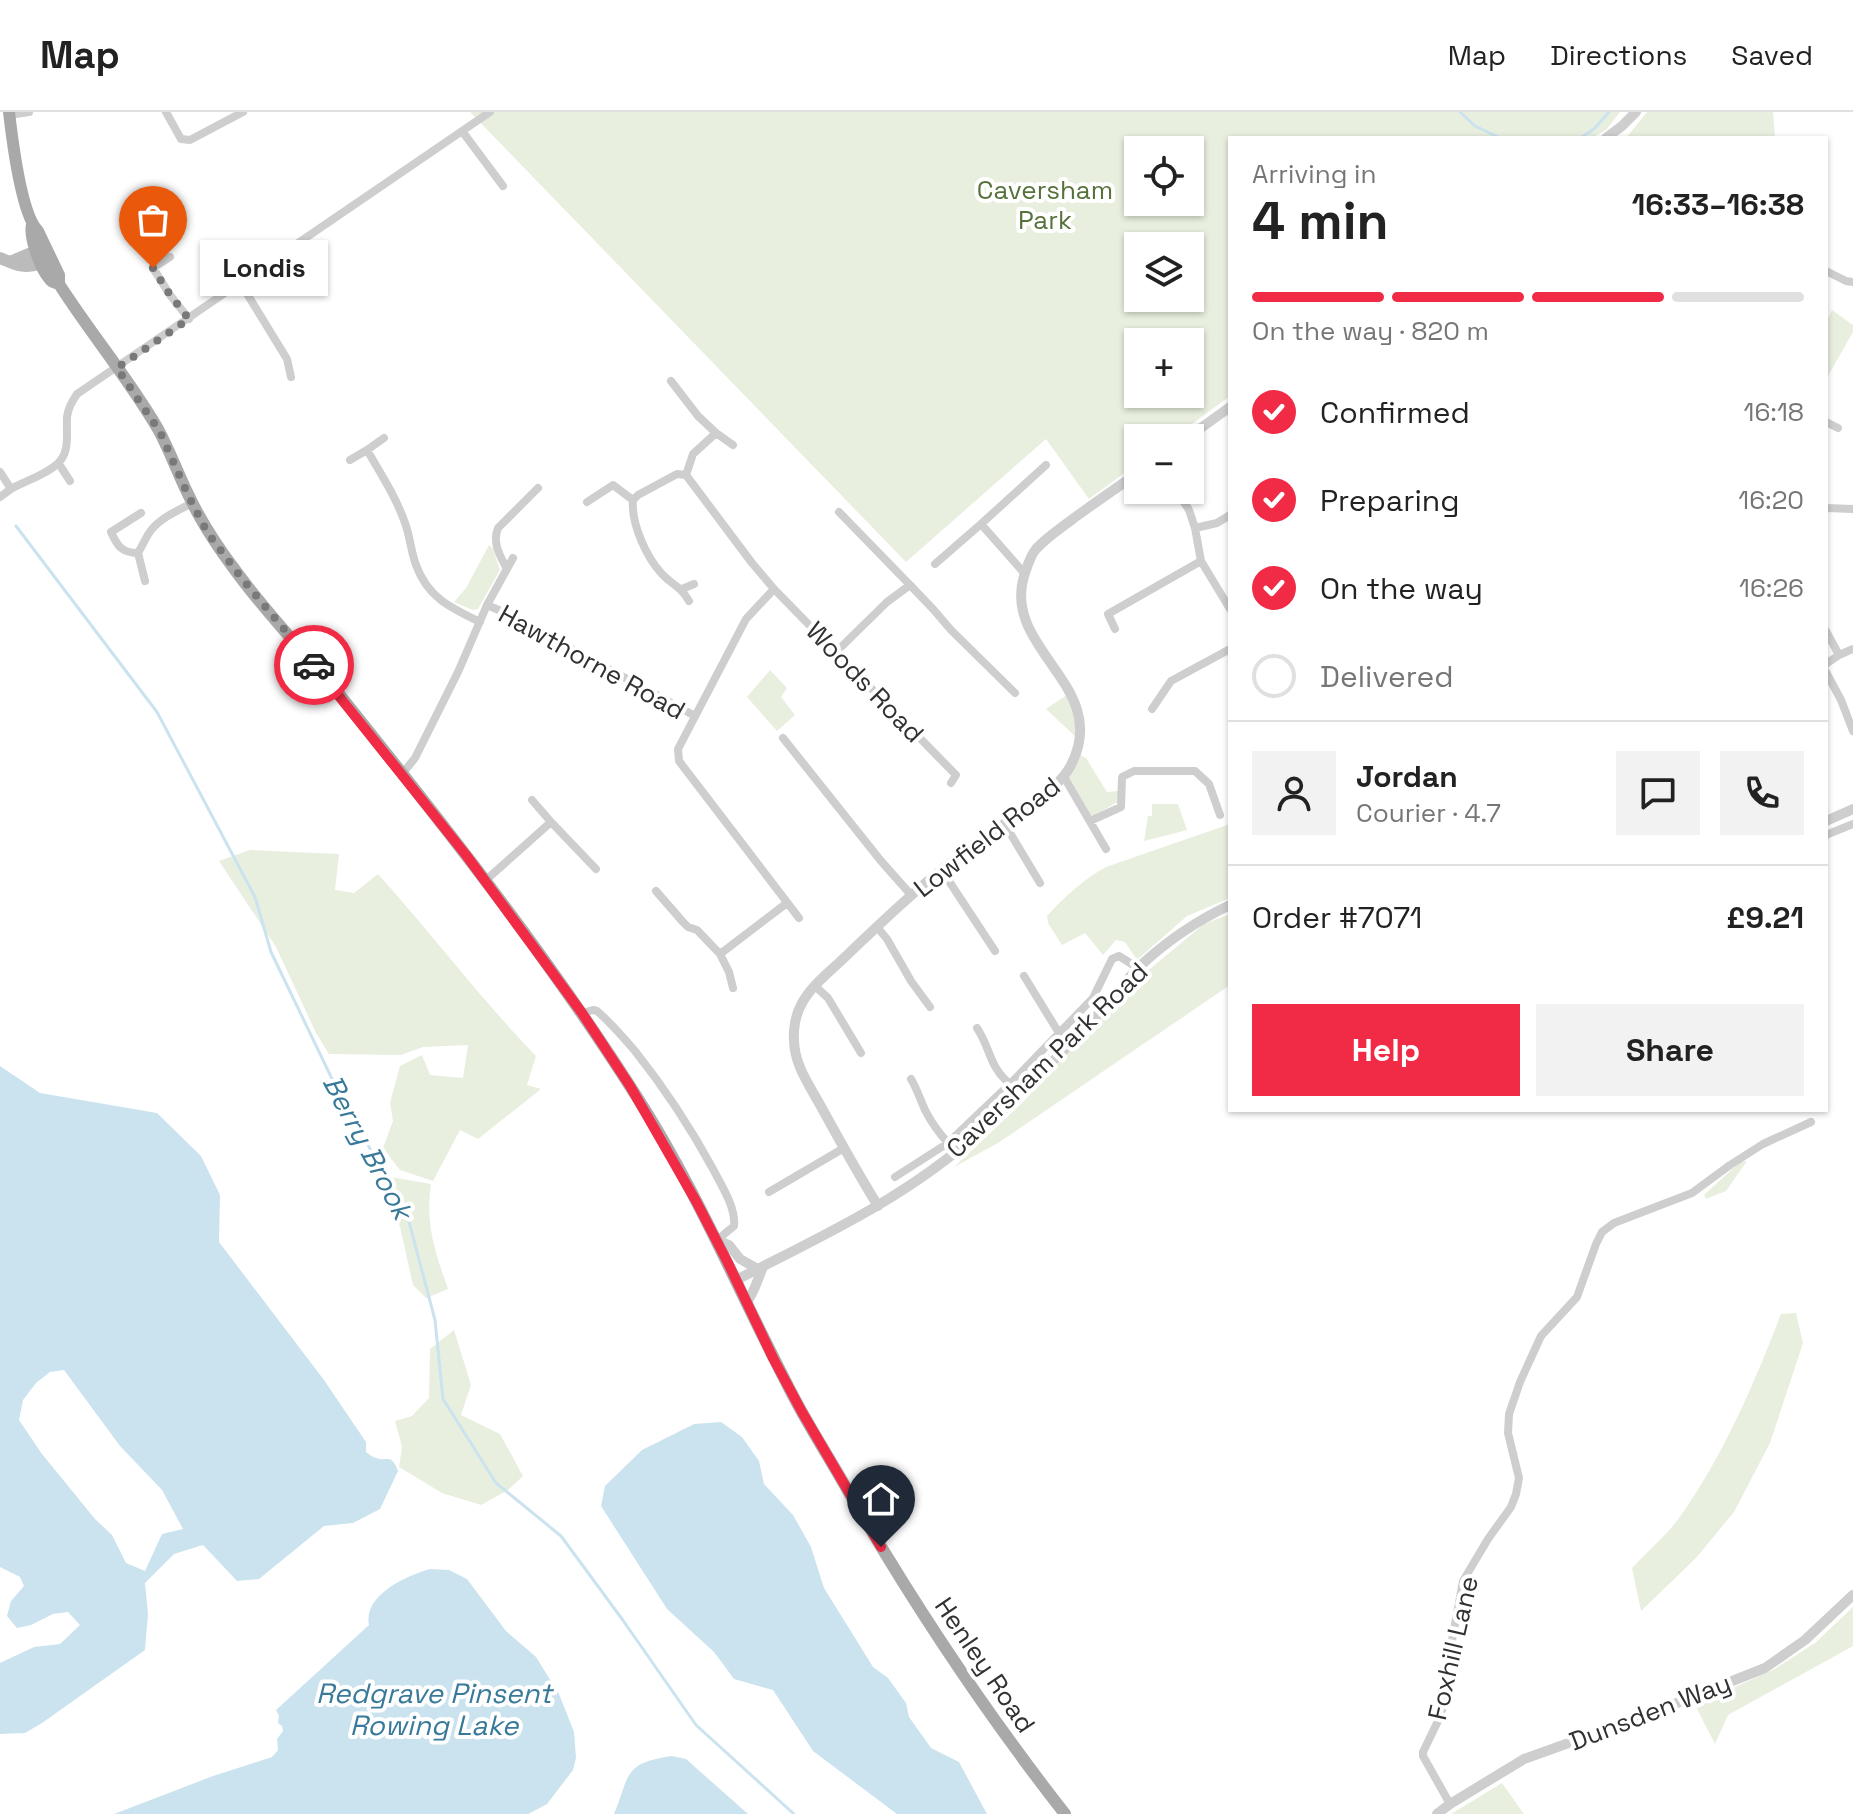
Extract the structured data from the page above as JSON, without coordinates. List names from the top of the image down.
{
  "streets": {
    "main road": ["Henley Road"],
    "street": [
      "Hawthorne Road",
      "Woods Road",
      "Lowfield Road",
      "Caversham Park Road",
      "Foxhill Lane",
      "Dunsden Way"
    ]
  },
  "crossings": [
    ["Lowfield Road", "Caversham Park Road"],
    ["Caversham Park Road", "Henley Road"],
    ["Foxhill Lane", "Dunsden Way"]
  ],
  "water": ["Berry Brook", "Redgrave Pinsent Rowing Lake"],
  "parks": ["Caversham Park"],
  "places": ["Londis"],
  "page": {
    "header": "Map",
    "nav": ["Map", "Directions", "Saved"],
    "map_buttons": ["+", "−"],
    "heading": ["4 min", "Arriving in", "16:33–16:38"],
    "panel": [
      "Jordan",
      "Courier · 4.7",
      "Order #7071",
      "£9.21"
    ],
    "bubble": "Londis",
    "bar": "On the way · 820 m",
    "list": [
      ["Confirmed", "16:18"],
      ["Preparing", "16:20"],
      ["On the way", "16:26"],
      "Delivered"
    ],
    "buttons": ["Help", "Share"]
  }
}
